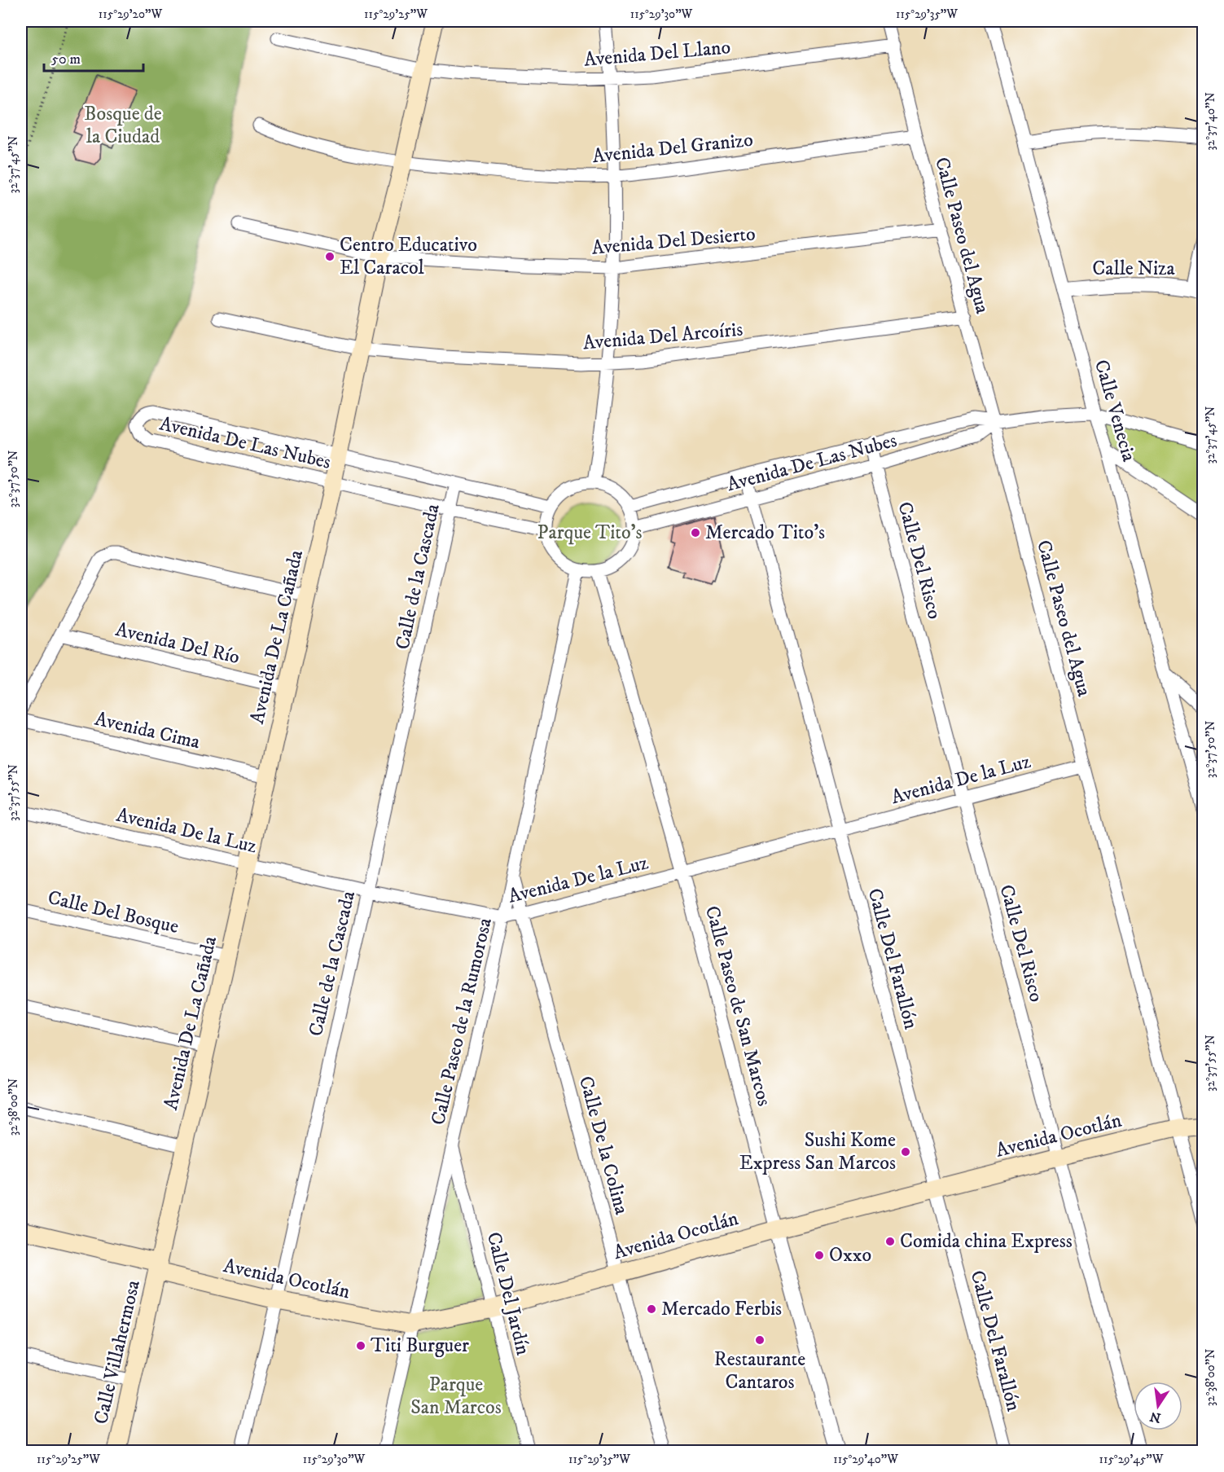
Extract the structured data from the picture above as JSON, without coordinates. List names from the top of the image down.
{
  "streets": {
    "main road": ["Avenida De La Cañada", "Avenida Ocotlán", "Calle Villahermosa"],
    "street": [
      "Avenida Del Llano",
      "Avenida Del Granizo",
      "Calle Paseo del Agua",
      "Avenida Del Desierto",
      "Calle Niza",
      "Avenida Del Arcoíris",
      "Calle Venecia",
      "Avenida De Las Nubes",
      "Calle Del Risco",
      "Calle de la Cascada",
      "Avenida Del Río",
      "Avenida Cima",
      "Avenida De la Luz",
      "Calle Del Bosque",
      "Calle Del Farallón",
      "Calle Paseo de San Marcos",
      "Calle Paseo de la Rumorosa",
      "Calle De la Colina",
      "Calle Del Jardín"
    ]
  },
  "crossings": [
    ["Avenida Del Llano", "Calle Paseo del Agua"],
    ["Avenida Del Llano", "Avenida De La Cañada"],
    ["Avenida Del Granizo", "Calle Paseo del Agua"],
    ["Avenida Del Granizo", "Avenida De La Cañada"],
    ["Calle Paseo del Agua", "Avenida Del Desierto"],
    ["Calle Paseo del Agua", "Avenida Del Arcoíris"],
    ["Calle Paseo del Agua", "Avenida De Las Nubes"],
    ["Calle Paseo del Agua", "Avenida De la Luz"],
    ["Calle Paseo del Agua", "Avenida Ocotlán"],
    ["Avenida Del Desierto", "Avenida De La Cañada"],
    ["Calle Niza", "Calle Venecia"],
    ["Avenida Del Arcoíris", "Avenida De La Cañada"],
    ["Calle Venecia", "Avenida De Las Nubes"],
    ["Avenida De Las Nubes", "Calle Del Risco"],
    ["Avenida De Las Nubes", "Calle de la Cascada"],
    ["Avenida De Las Nubes", "Avenida De La Cañada"],
    ["Avenida De Las Nubes", "Calle Del Farallón"],
    ["Avenida De Las Nubes", "Calle Paseo de San Marcos"],
    ["Avenida De Las Nubes", "Calle Paseo de la Rumorosa"],
    ["Calle Del Risco", "Avenida De la Luz"],
    ["Calle Del Risco", "Avenida Ocotlán"],
    ["Calle de la Cascada", "Avenida De la Luz"],
    ["Calle de la Cascada", "Avenida Ocotlán"],
    ["Avenida De La Cañada", "Avenida Del Río"],
    ["Avenida De La Cañada", "Avenida Cima"],
    ["Avenida De La Cañada", "Avenida De la Luz"],
    ["Avenida De La Cañada", "Calle Del Bosque"],
    ["Avenida De La Cañada", "Avenida Ocotlán"],
    ["Avenida De La Cañada", "Calle Villahermosa"],
    ["Avenida De la Luz", "Calle Del Farallón"],
    ["Avenida De la Luz", "Calle Paseo de San Marcos"],
    ["Avenida De la Luz", "Calle Paseo de la Rumorosa"],
    ["Avenida De la Luz", "Calle De la Colina"],
    ["Calle Del Farallón", "Avenida Ocotlán"],
    ["Calle Paseo de San Marcos", "Calle Paseo de la Rumorosa"],
    ["Calle Paseo de San Marcos", "Avenida Ocotlán"],
    ["Calle Paseo de la Rumorosa", "Avenida Ocotlán"],
    ["Calle Paseo de la Rumorosa", "Calle De la Colina"],
    ["Calle Paseo de la Rumorosa", "Calle Del Jardín"],
    ["Avenida Ocotlán", "Calle De la Colina"],
    ["Avenida Ocotlán", "Calle Del Jardín"],
    ["Avenida Ocotlán", "Calle Villahermosa"]
  ],
  "parks": ["Bosque de la Ciudad", "Parque Tito's", "Parque San Marcos"],
  "places": [
    "Centro Educativo El Caracol",
    "Mercado Tito's",
    "Sushi Kome Express San Marcos",
    "Comida china Express",
    "Oxxo",
    "Mercado Ferbis",
    "Restaurante Cantaros",
    "Titi Burguer"
  ],
  "scale_bar": "50 m",
  "north": "bottom",
  "coordinates": [
    "115°29'20\"W",
    "115°29'25\"W",
    "115°29'30\"W",
    "115°29'35\"W",
    "32°37'40\"N",
    "32°37'45\"N",
    "32°37'50\"N",
    "32°37'55\"N",
    "32°38'00\"N",
    "115°29'40\"W",
    "115°29'45\"W"
  ]
}
